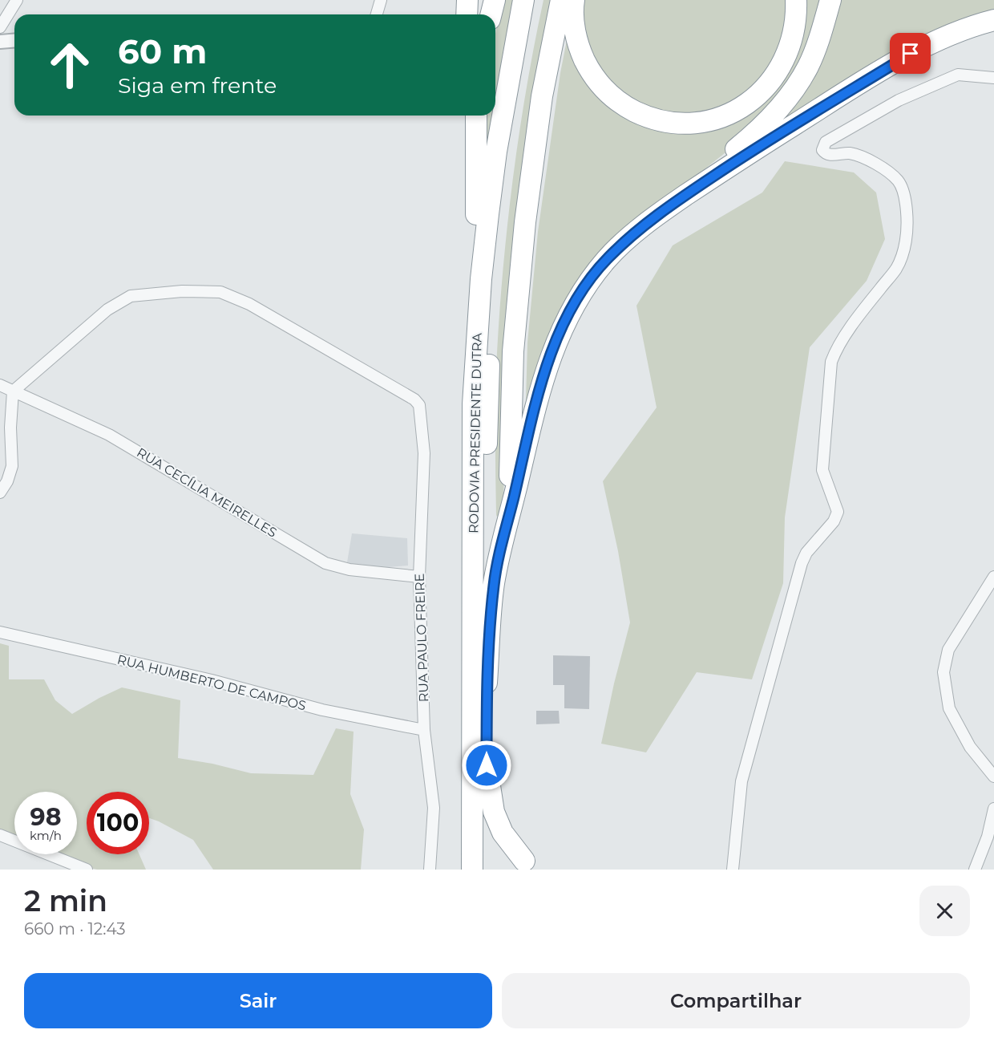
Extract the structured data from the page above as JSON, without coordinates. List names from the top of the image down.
{
  "streets": {
    "highway": ["RODOVIA PRESIDENTE DUTRA"],
    "street": ["RUA CECÍLIA MEIRELLES", "RUA PAULO FREIRE", "RUA HUMBERTO DE CAMPOS"]
  },
  "crossings": [
    ["RUA CECÍLIA MEIRELLES", "RUA PAULO FREIRE"],
    ["RUA PAULO FREIRE", "RUA HUMBERTO DE CAMPOS"]
  ],
  "page": {
    "turn": ["60 m", "Siga em frente"],
    "speed": "98 km/h",
    "limit": "100",
    "heading": ["2 min", "660 m · 12:43"],
    "buttons": ["Sair", "Compartilhar"]
  }
}
